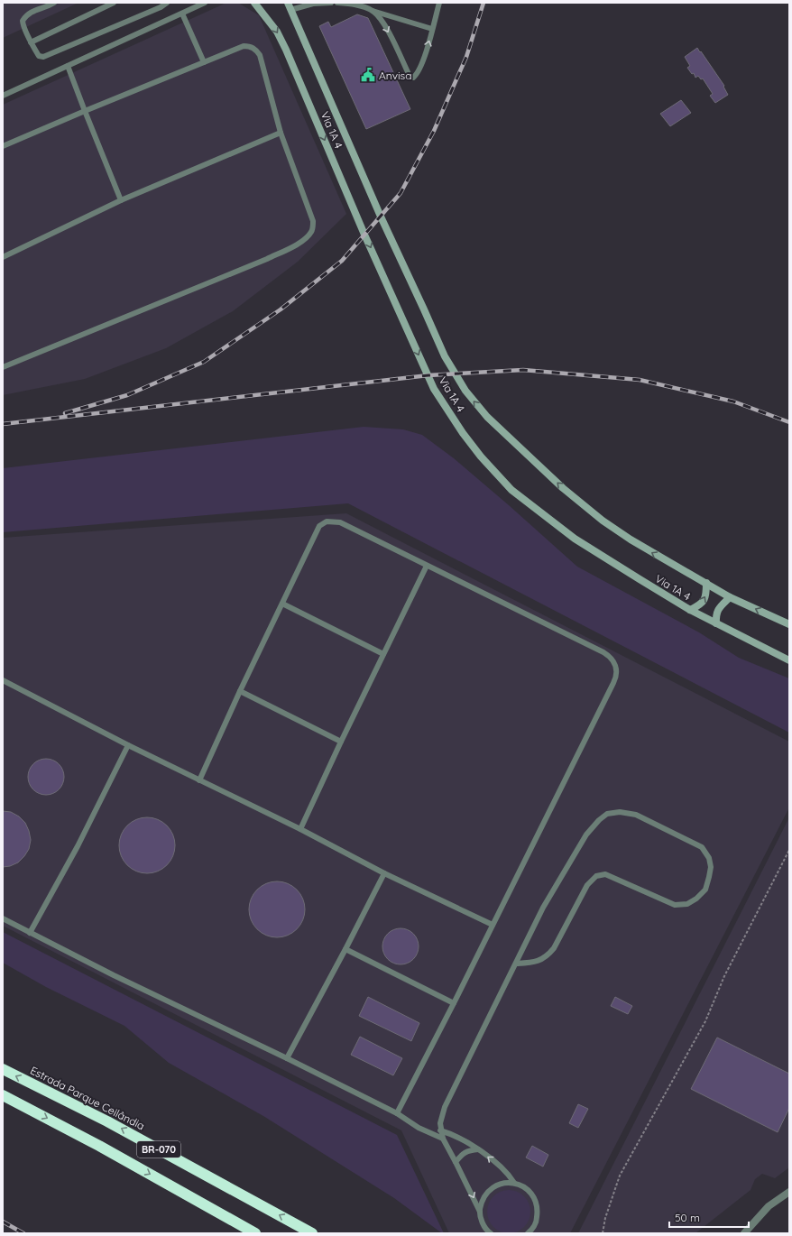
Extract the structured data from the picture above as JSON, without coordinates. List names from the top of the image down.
{
  "streets": {
    "highway": ["Estrada Parque Ceilândia", "BR-070"],
    "main road": ["Via 1A 4"]
  },
  "places": {
    "public building": ["Anvisa"]
  },
  "scale_bar": "50 m"
}
